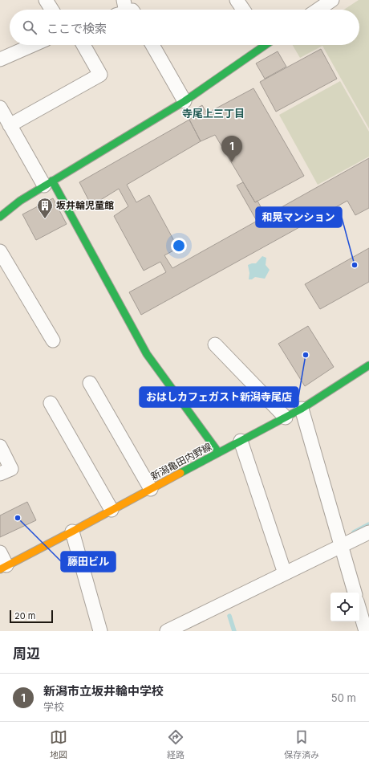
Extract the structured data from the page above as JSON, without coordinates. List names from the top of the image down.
{
  "streets": {
    "street": ["新潟亀田内野線"]
  },
  "districts": ["寺尾上三丁目"],
  "places": {
    "building": ["坂井輪児童館"],
    "other": ["和晃マンション", "おはしカフェガスト新潟寺尾店", "藤田ビル"]
  },
  "scale_bar": "20 m",
  "page": {
    "search": "ここで検索",
    "pins": "1",
    "scale": "20 m",
    "heading": "周辺",
    "list": [
      {
        "mark": "1",
        "name": "新潟市立坂井輪中学校",
        "note": "学校",
        "value": "50 m"
      }
    ],
    "nav": ["地図", "経路", "保存済み"]
  }
}
